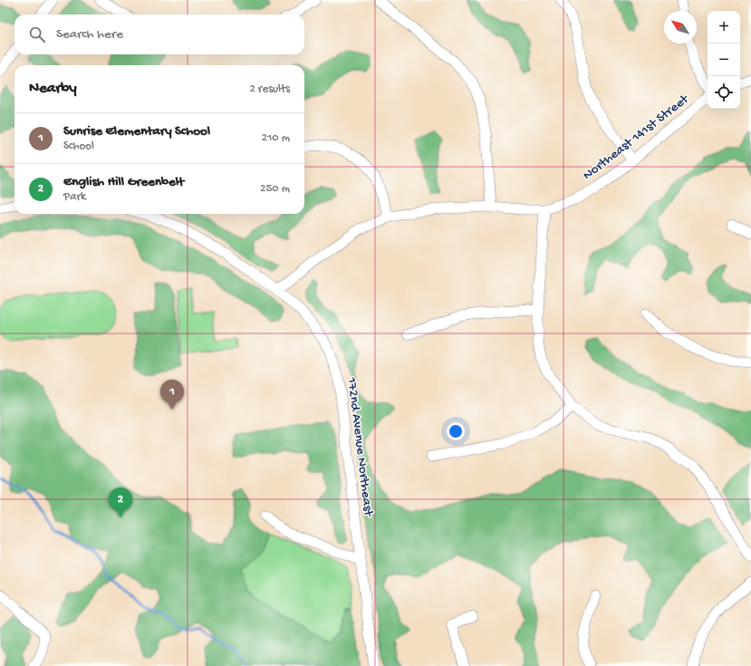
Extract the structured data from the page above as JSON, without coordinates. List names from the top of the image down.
{
  "streets": {
    "street": ["Northeast 141st Street", "172nd Avenue Northeast"]
  },
  "crossings": [
    ["Northeast 141st Street", "172nd Avenue Northeast"]
  ],
  "north": "top left",
  "page": {
    "map_buttons": ["+", "−"],
    "search": "Search here",
    "heading": ["Nearby", "2 results"],
    "list": [
      {
        "mark": "1",
        "name": "Sunrise Elementary School",
        "note": "School",
        "value": "210 m"
      },
      {
        "mark": "2",
        "name": "English Hill Greenbelt",
        "note": "Park",
        "value": "250 m"
      }
    ],
    "pins": ["1", "2"]
  }
}
